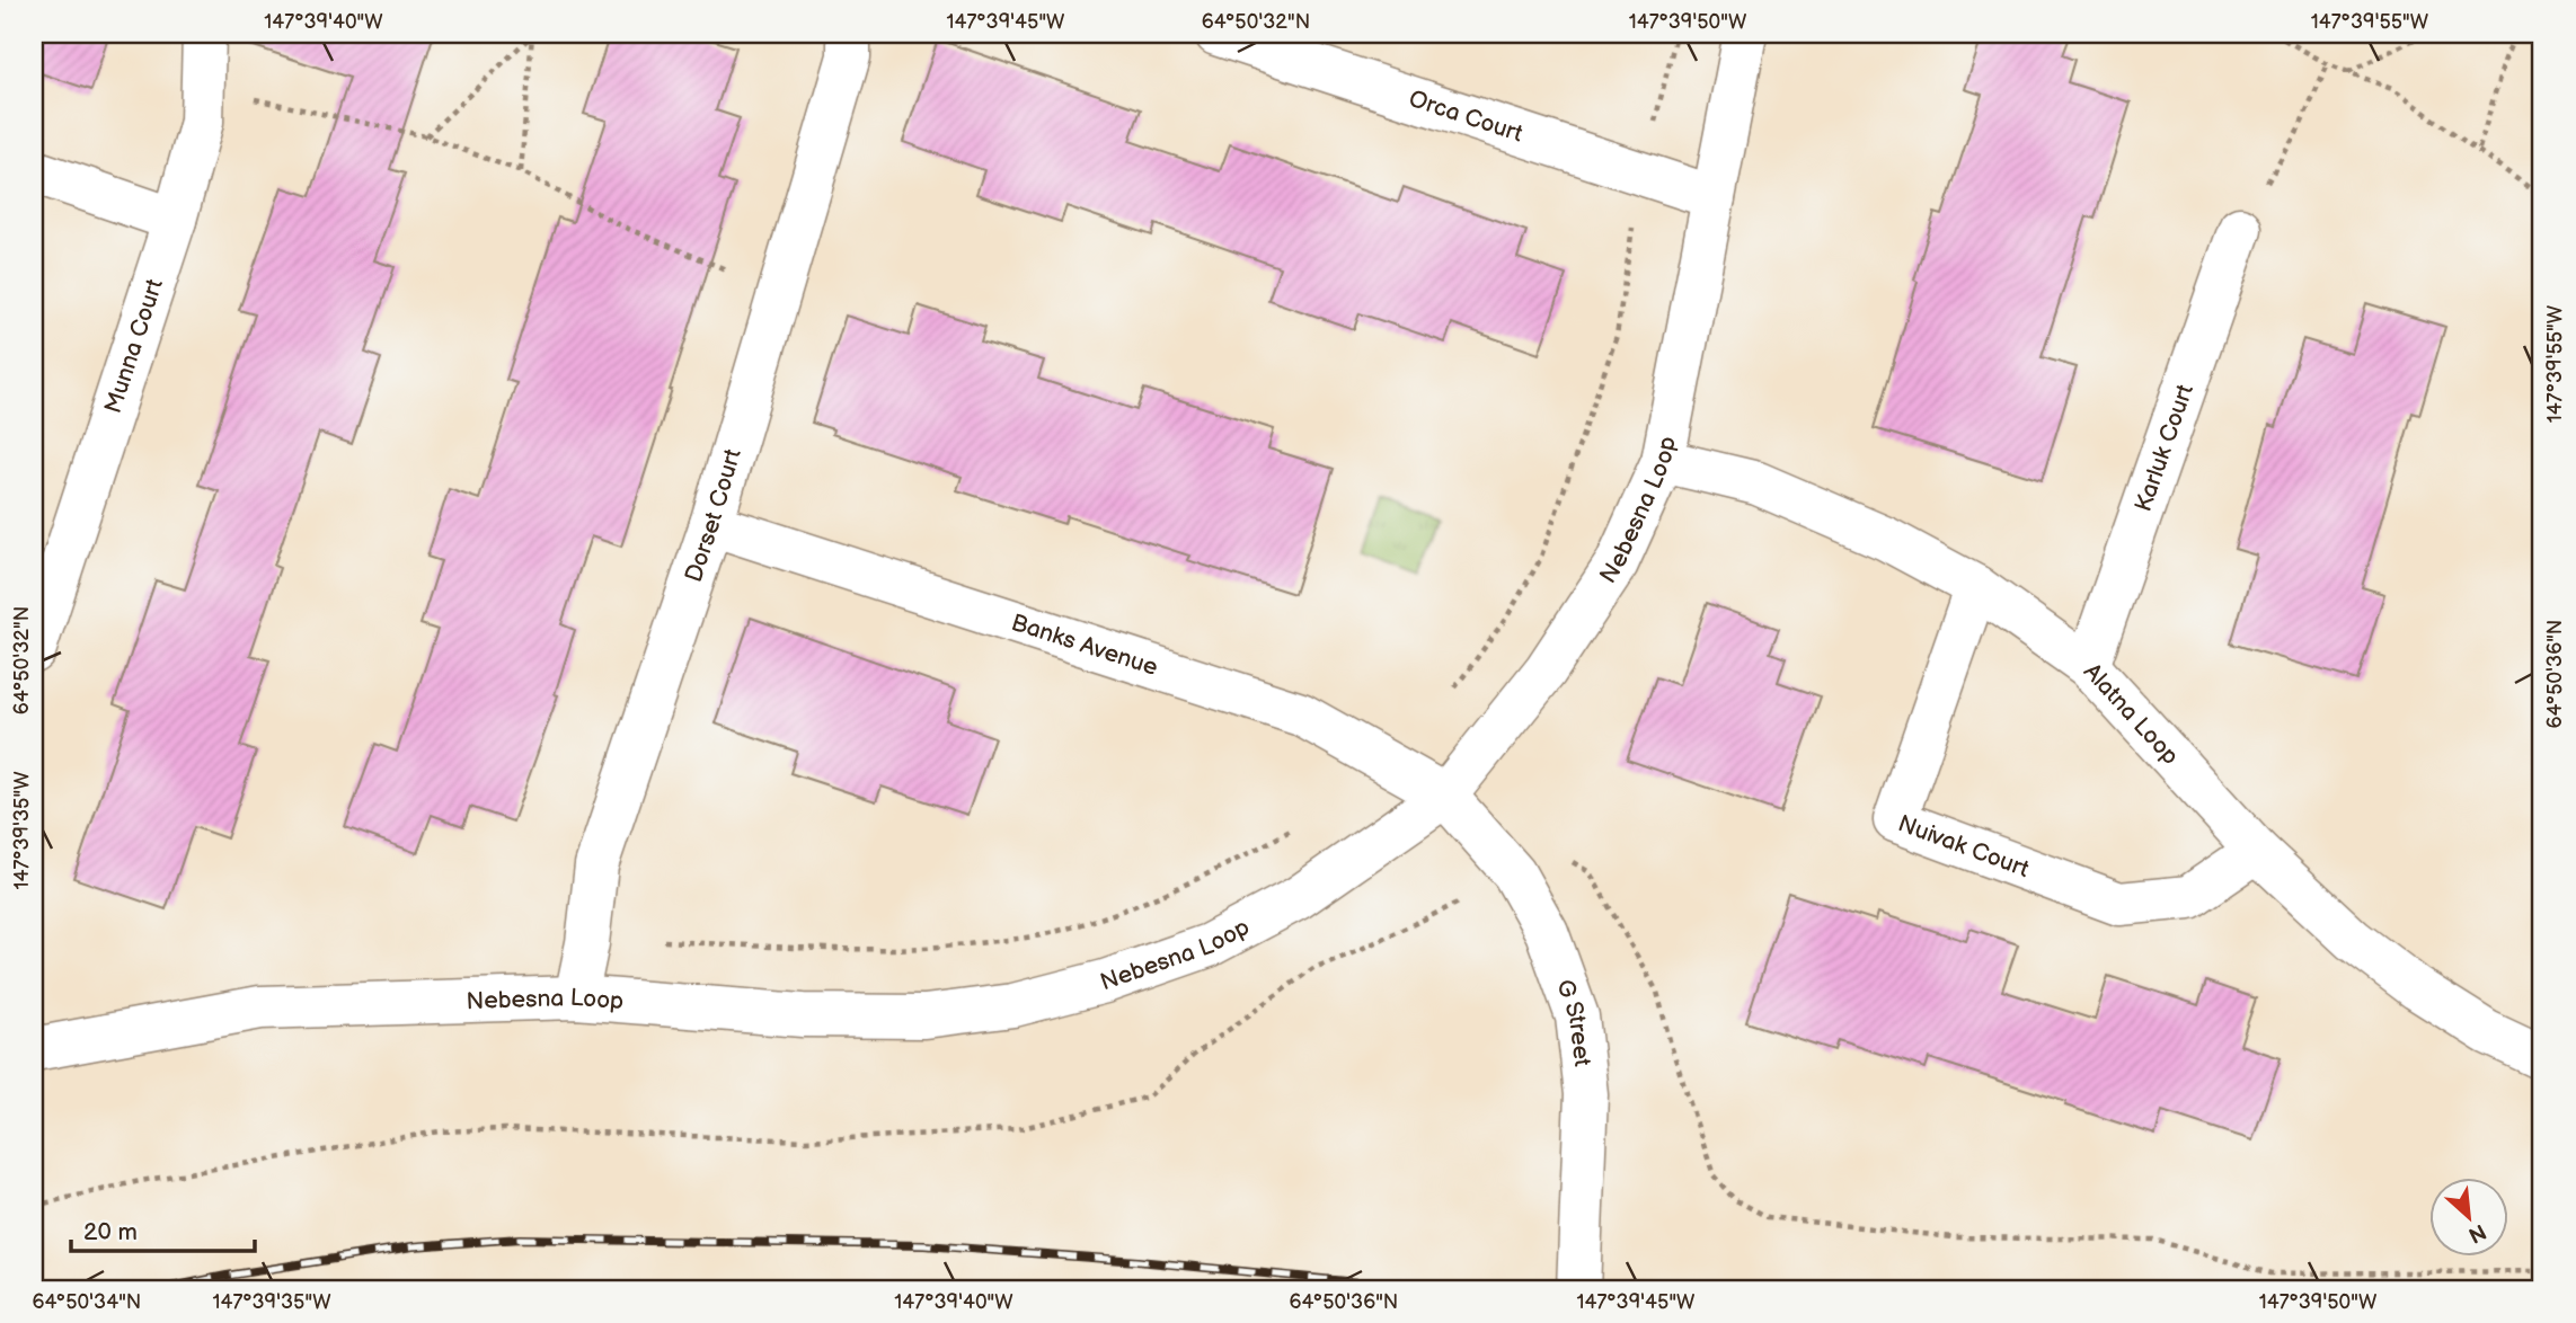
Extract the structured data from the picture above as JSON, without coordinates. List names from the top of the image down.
{
  "streets": {
    "street": [
      "Orca Court",
      "Munna Court",
      "Karluk Court",
      "Nebesna Loop",
      "Dorset Court",
      "Banks Avenue",
      "Alatna Loop",
      "Nuivak Court",
      "G Street"
    ]
  },
  "crossings": [
    ["Orca Court", "Nebesna Loop"],
    ["Karluk Court", "Alatna Loop"],
    ["Nebesna Loop", "Dorset Court"],
    ["Nebesna Loop", "Banks Avenue"],
    ["Nebesna Loop", "Alatna Loop"],
    ["Nebesna Loop", "G Street"],
    ["Dorset Court", "Banks Avenue"],
    ["Banks Avenue", "G Street"],
    ["Alatna Loop", "Nuivak Court"]
  ],
  "scale_bar": "20 m",
  "north": "bottom right",
  "coordinates": [
    "147°39'40\"W",
    "147°39'45\"W",
    "64°50'32\"N",
    "147°39'50\"W",
    "147°39'55\"W",
    "64°50'36\"N",
    "147°39'35\"W",
    "64°50'34\"N"
  ]
}
